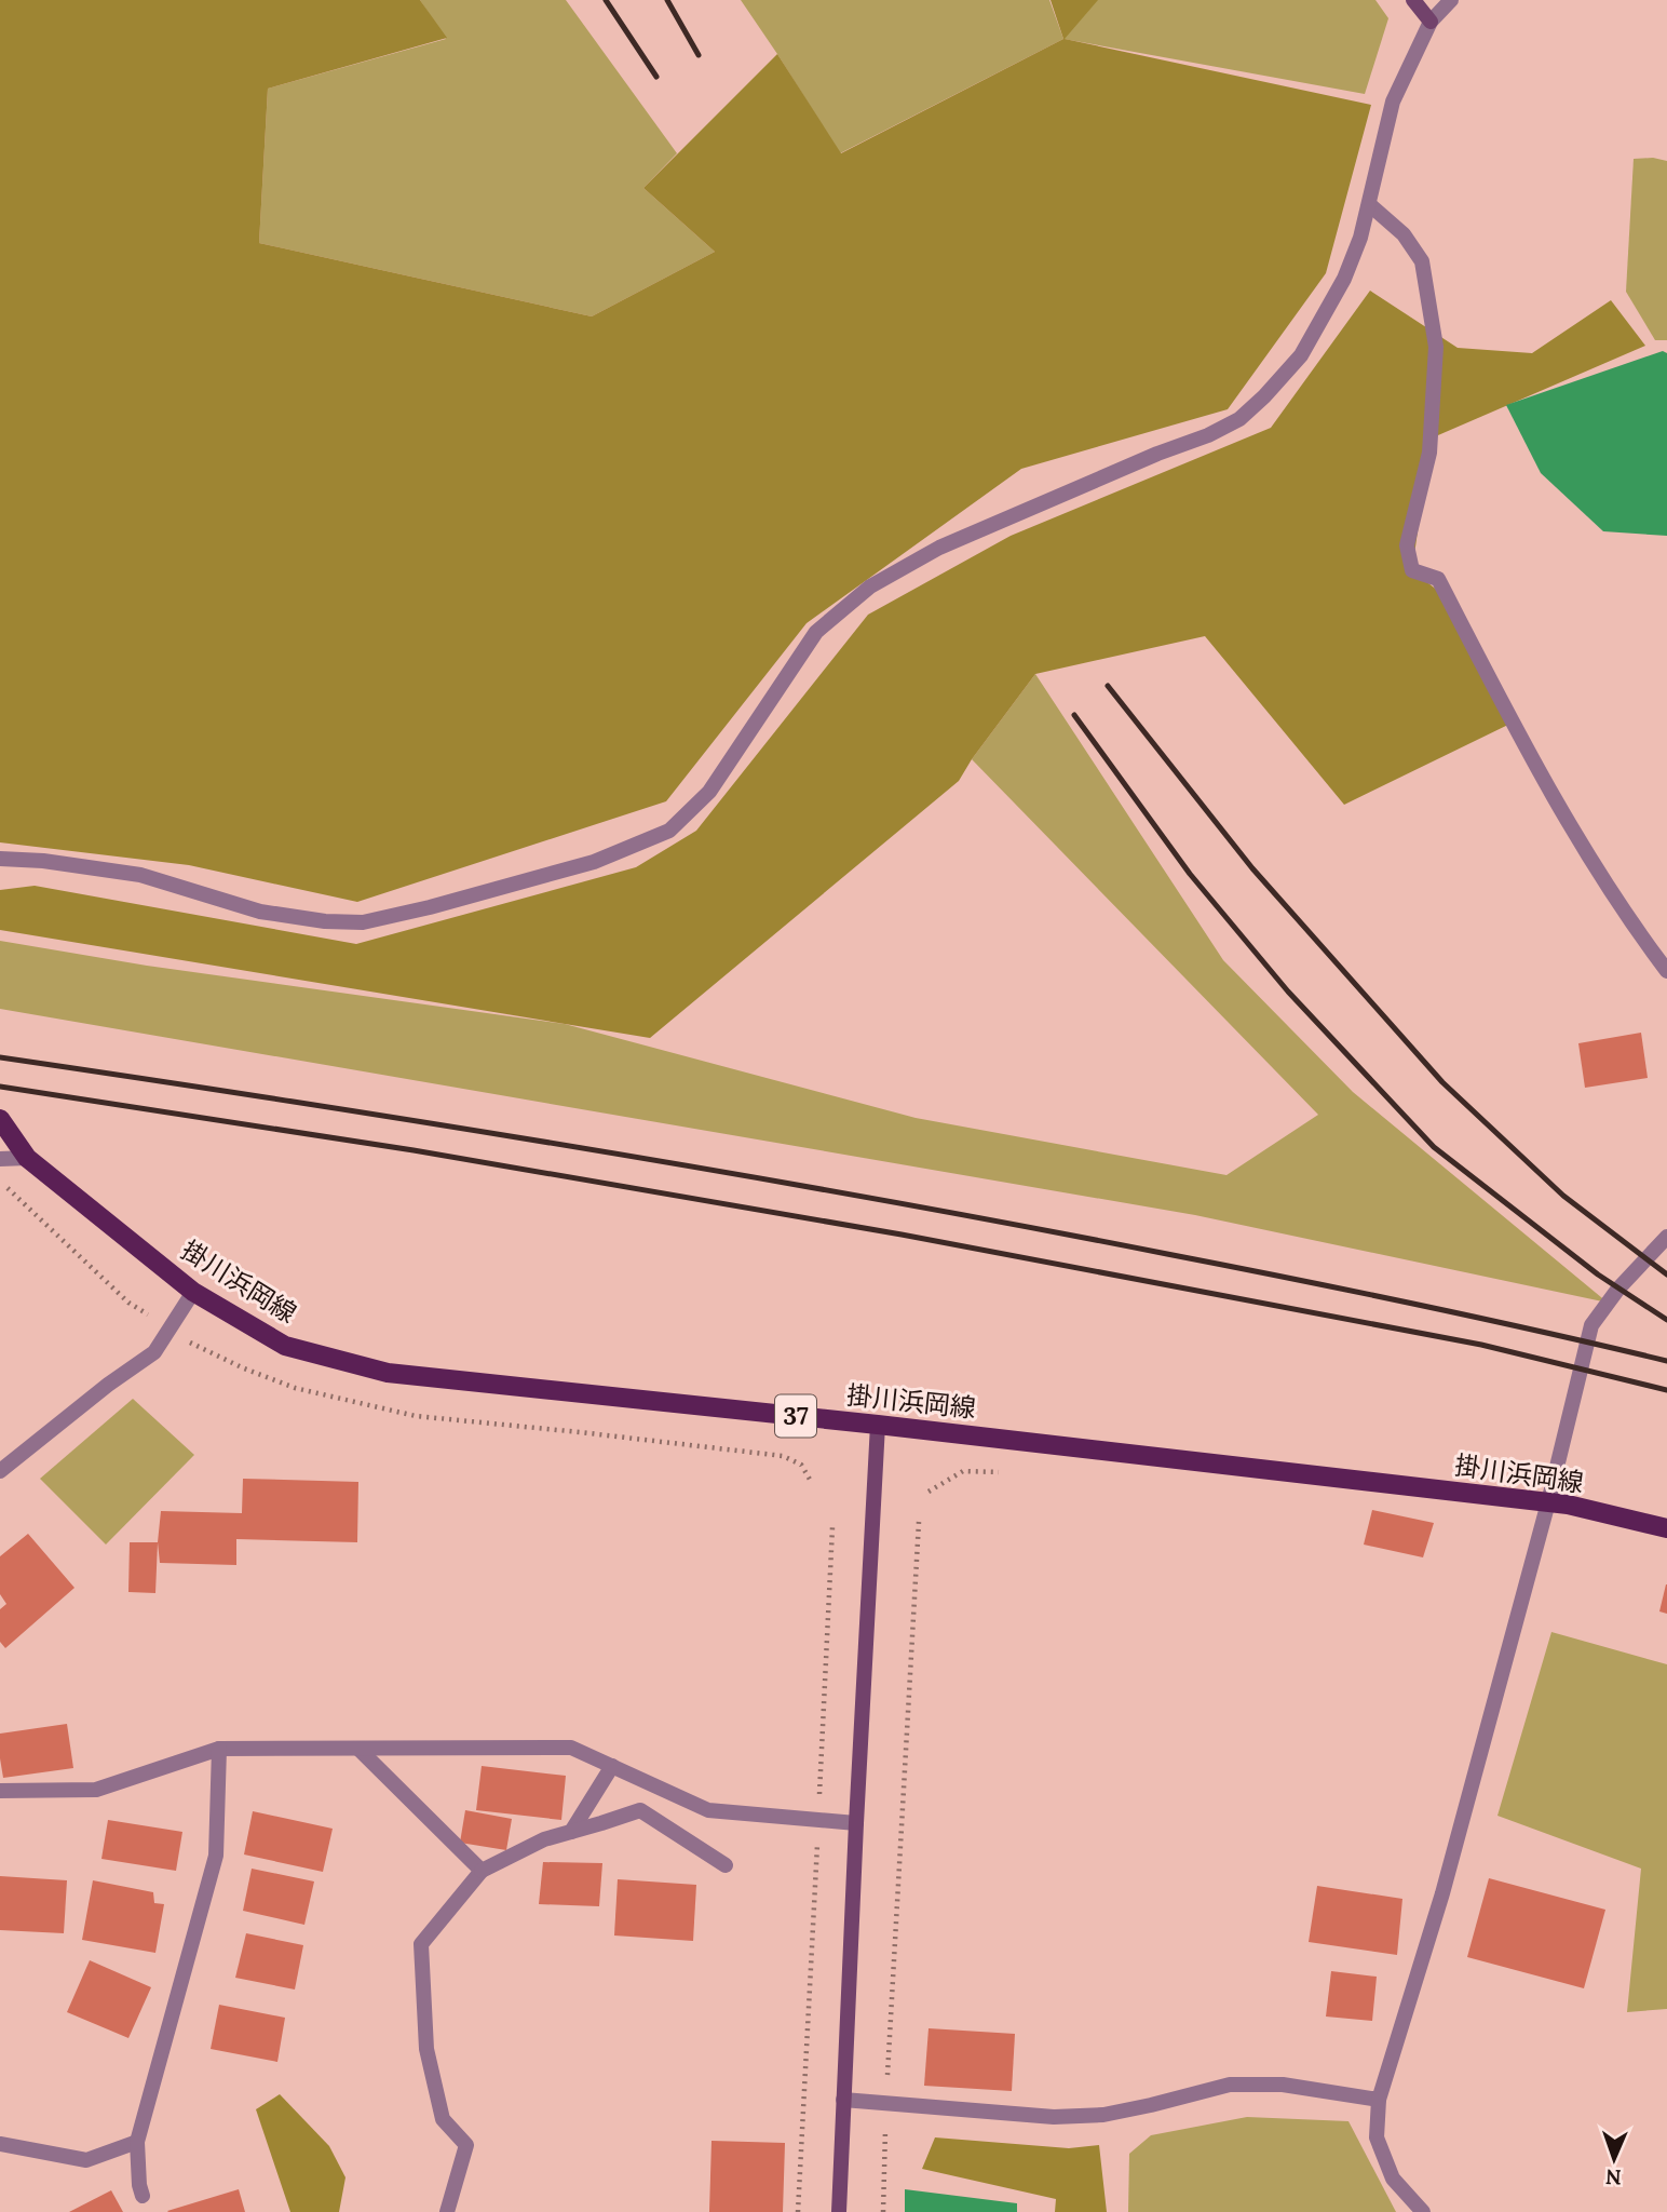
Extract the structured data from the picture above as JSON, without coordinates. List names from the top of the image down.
{
  "streets": {
    "main road": ["掛川浜岡線", "37"]
  },
  "north": "bottom"
}
